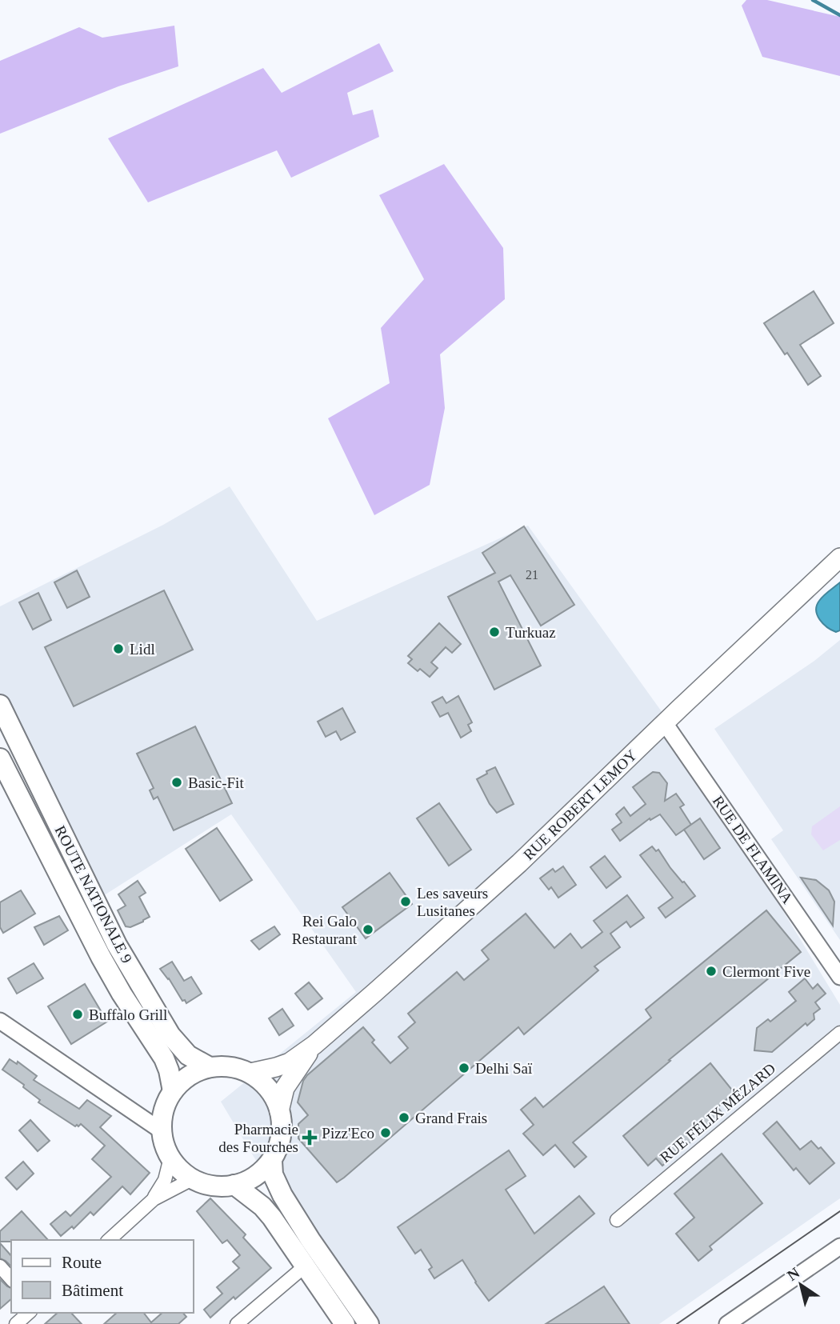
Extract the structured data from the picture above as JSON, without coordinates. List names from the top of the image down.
{
  "streets": {
    "main road": ["RUE ROBERT LEMOY", "ROUTE NATIONALE 9"],
    "street": ["RUE DE FLAMINA", "RUE FÉLIX MÉZARD"]
  },
  "crossings": [
    ["RUE ROBERT LEMOY", "RUE DE FLAMINA"],
    ["RUE ROBERT LEMOY", "ROUTE NATIONALE 9"]
  ],
  "places": {
    "other": [
      "Turkuaz",
      "Lidl",
      "Basic-Fit",
      "Les saveurs Lusitanes",
      "Rei Galo Restaurant",
      "Clermont Five",
      "Buffalo Grill",
      "Delhi Saï",
      "Grand Frais",
      "Pizz'Eco"
    ],
    "health": ["Pharmacie des Fourches"]
  },
  "house_numbers": ["21"],
  "legend": ["Route", "Bâtiment"],
  "north": "top left"
}
